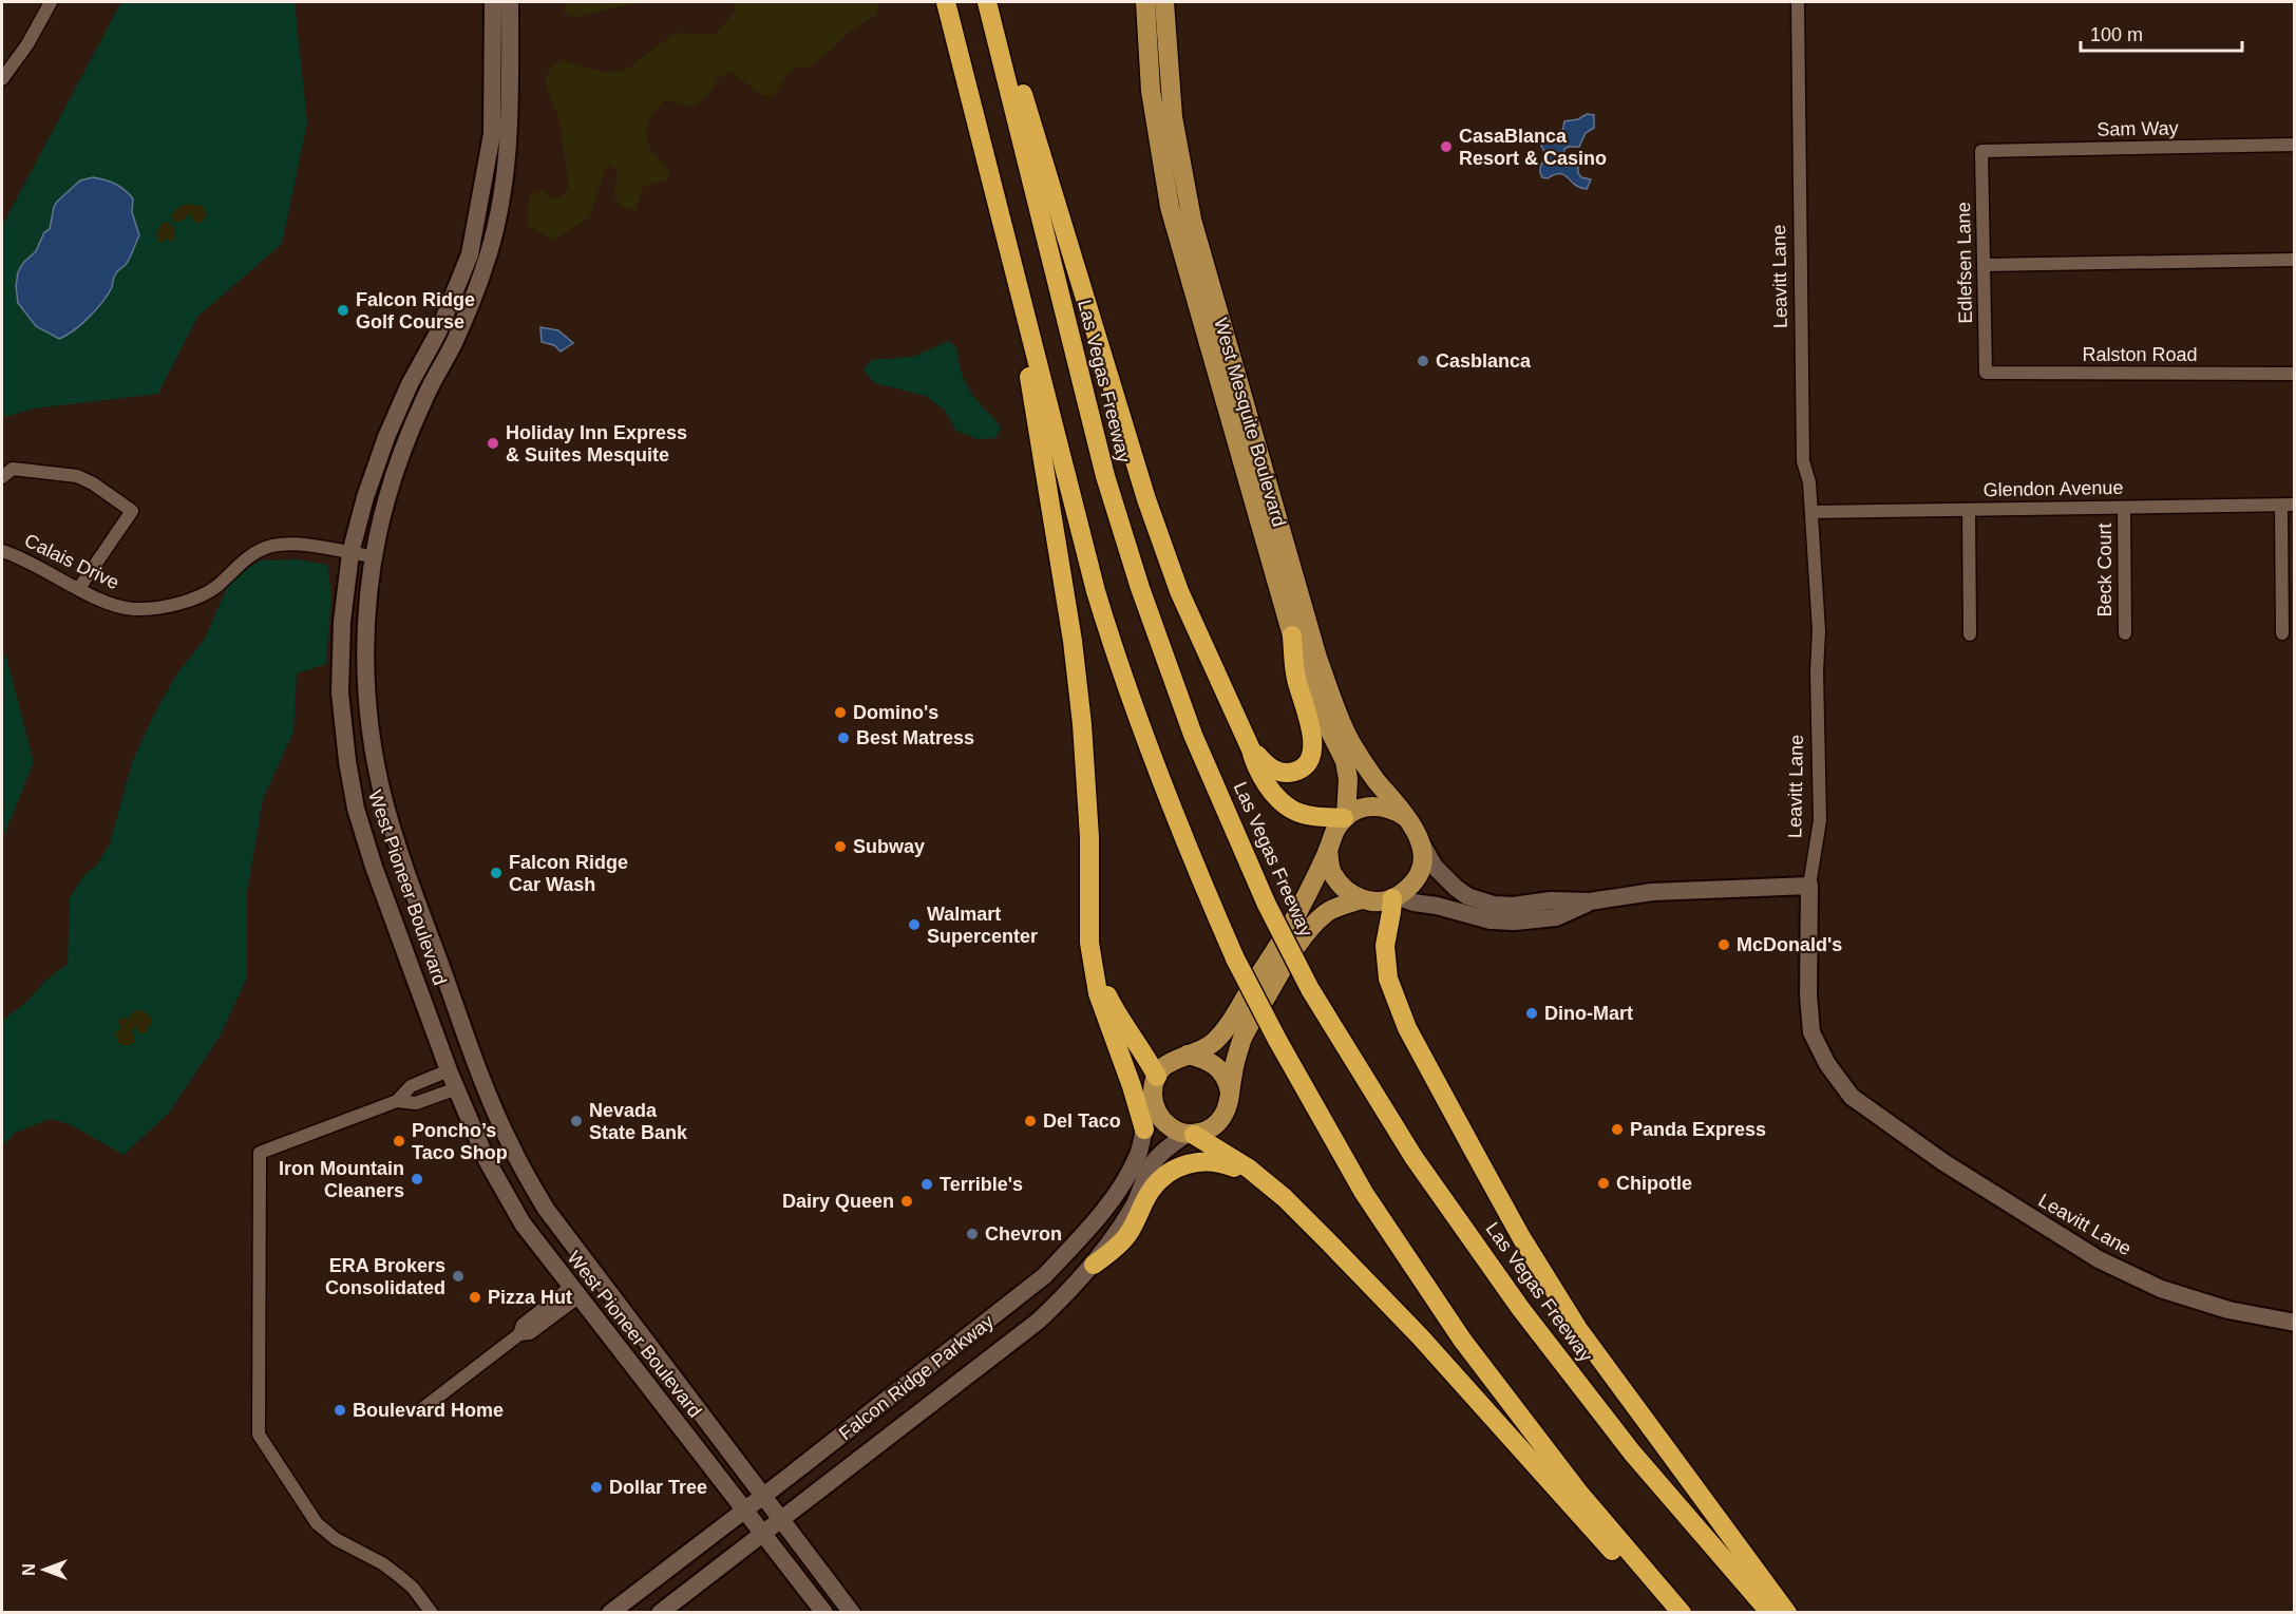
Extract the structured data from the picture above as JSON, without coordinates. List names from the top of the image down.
{
  "streets": {
    "highway": ["Las Vegas Freeway"],
    "main road": [
      "Leavitt Lane",
      "West Mesquite Boulevard",
      "West Pioneer Boulevard",
      "Falcon Ridge Parkway"
    ],
    "street": [
      "Sam Way",
      "Edlefsen Lane",
      "Ralston Road",
      "Glendon Avenue",
      "Calais Drive",
      "Beck Court"
    ]
  },
  "crossings": [
    ["Sam Way", "Edlefsen Lane"],
    ["Edlefsen Lane", "Ralston Road"],
    ["Leavitt Lane", "Glendon Avenue"],
    ["West Mesquite Boulevard", "Falcon Ridge Parkway"],
    ["Glendon Avenue", "Beck Court"],
    ["Calais Drive", "West Pioneer Boulevard"],
    ["West Pioneer Boulevard", "Falcon Ridge Parkway"]
  ],
  "places": [
    "CasaBlanca Resort & Casino",
    "Falcon Ridge Golf Course",
    "Casblanca",
    "Holiday Inn Express & Suites Mesquite",
    "Domino's",
    "Best Matress",
    "Subway",
    "Falcon Ridge Car Wash",
    "Walmart Supercenter",
    "McDonald's",
    "Dino-Mart",
    "Nevada State Bank",
    "Del Taco",
    "Panda Express",
    "Poncho’s Taco Shop",
    "Iron Mountain Cleaners",
    "Chipotle",
    "Terrible's",
    "Dairy Queen",
    "Chevron",
    "ERA Brokers Consolidated",
    "Pizza Hut",
    "Boulevard Home",
    "Dollar Tree"
  ],
  "scale_bar": "100 m",
  "north": "left"
}
